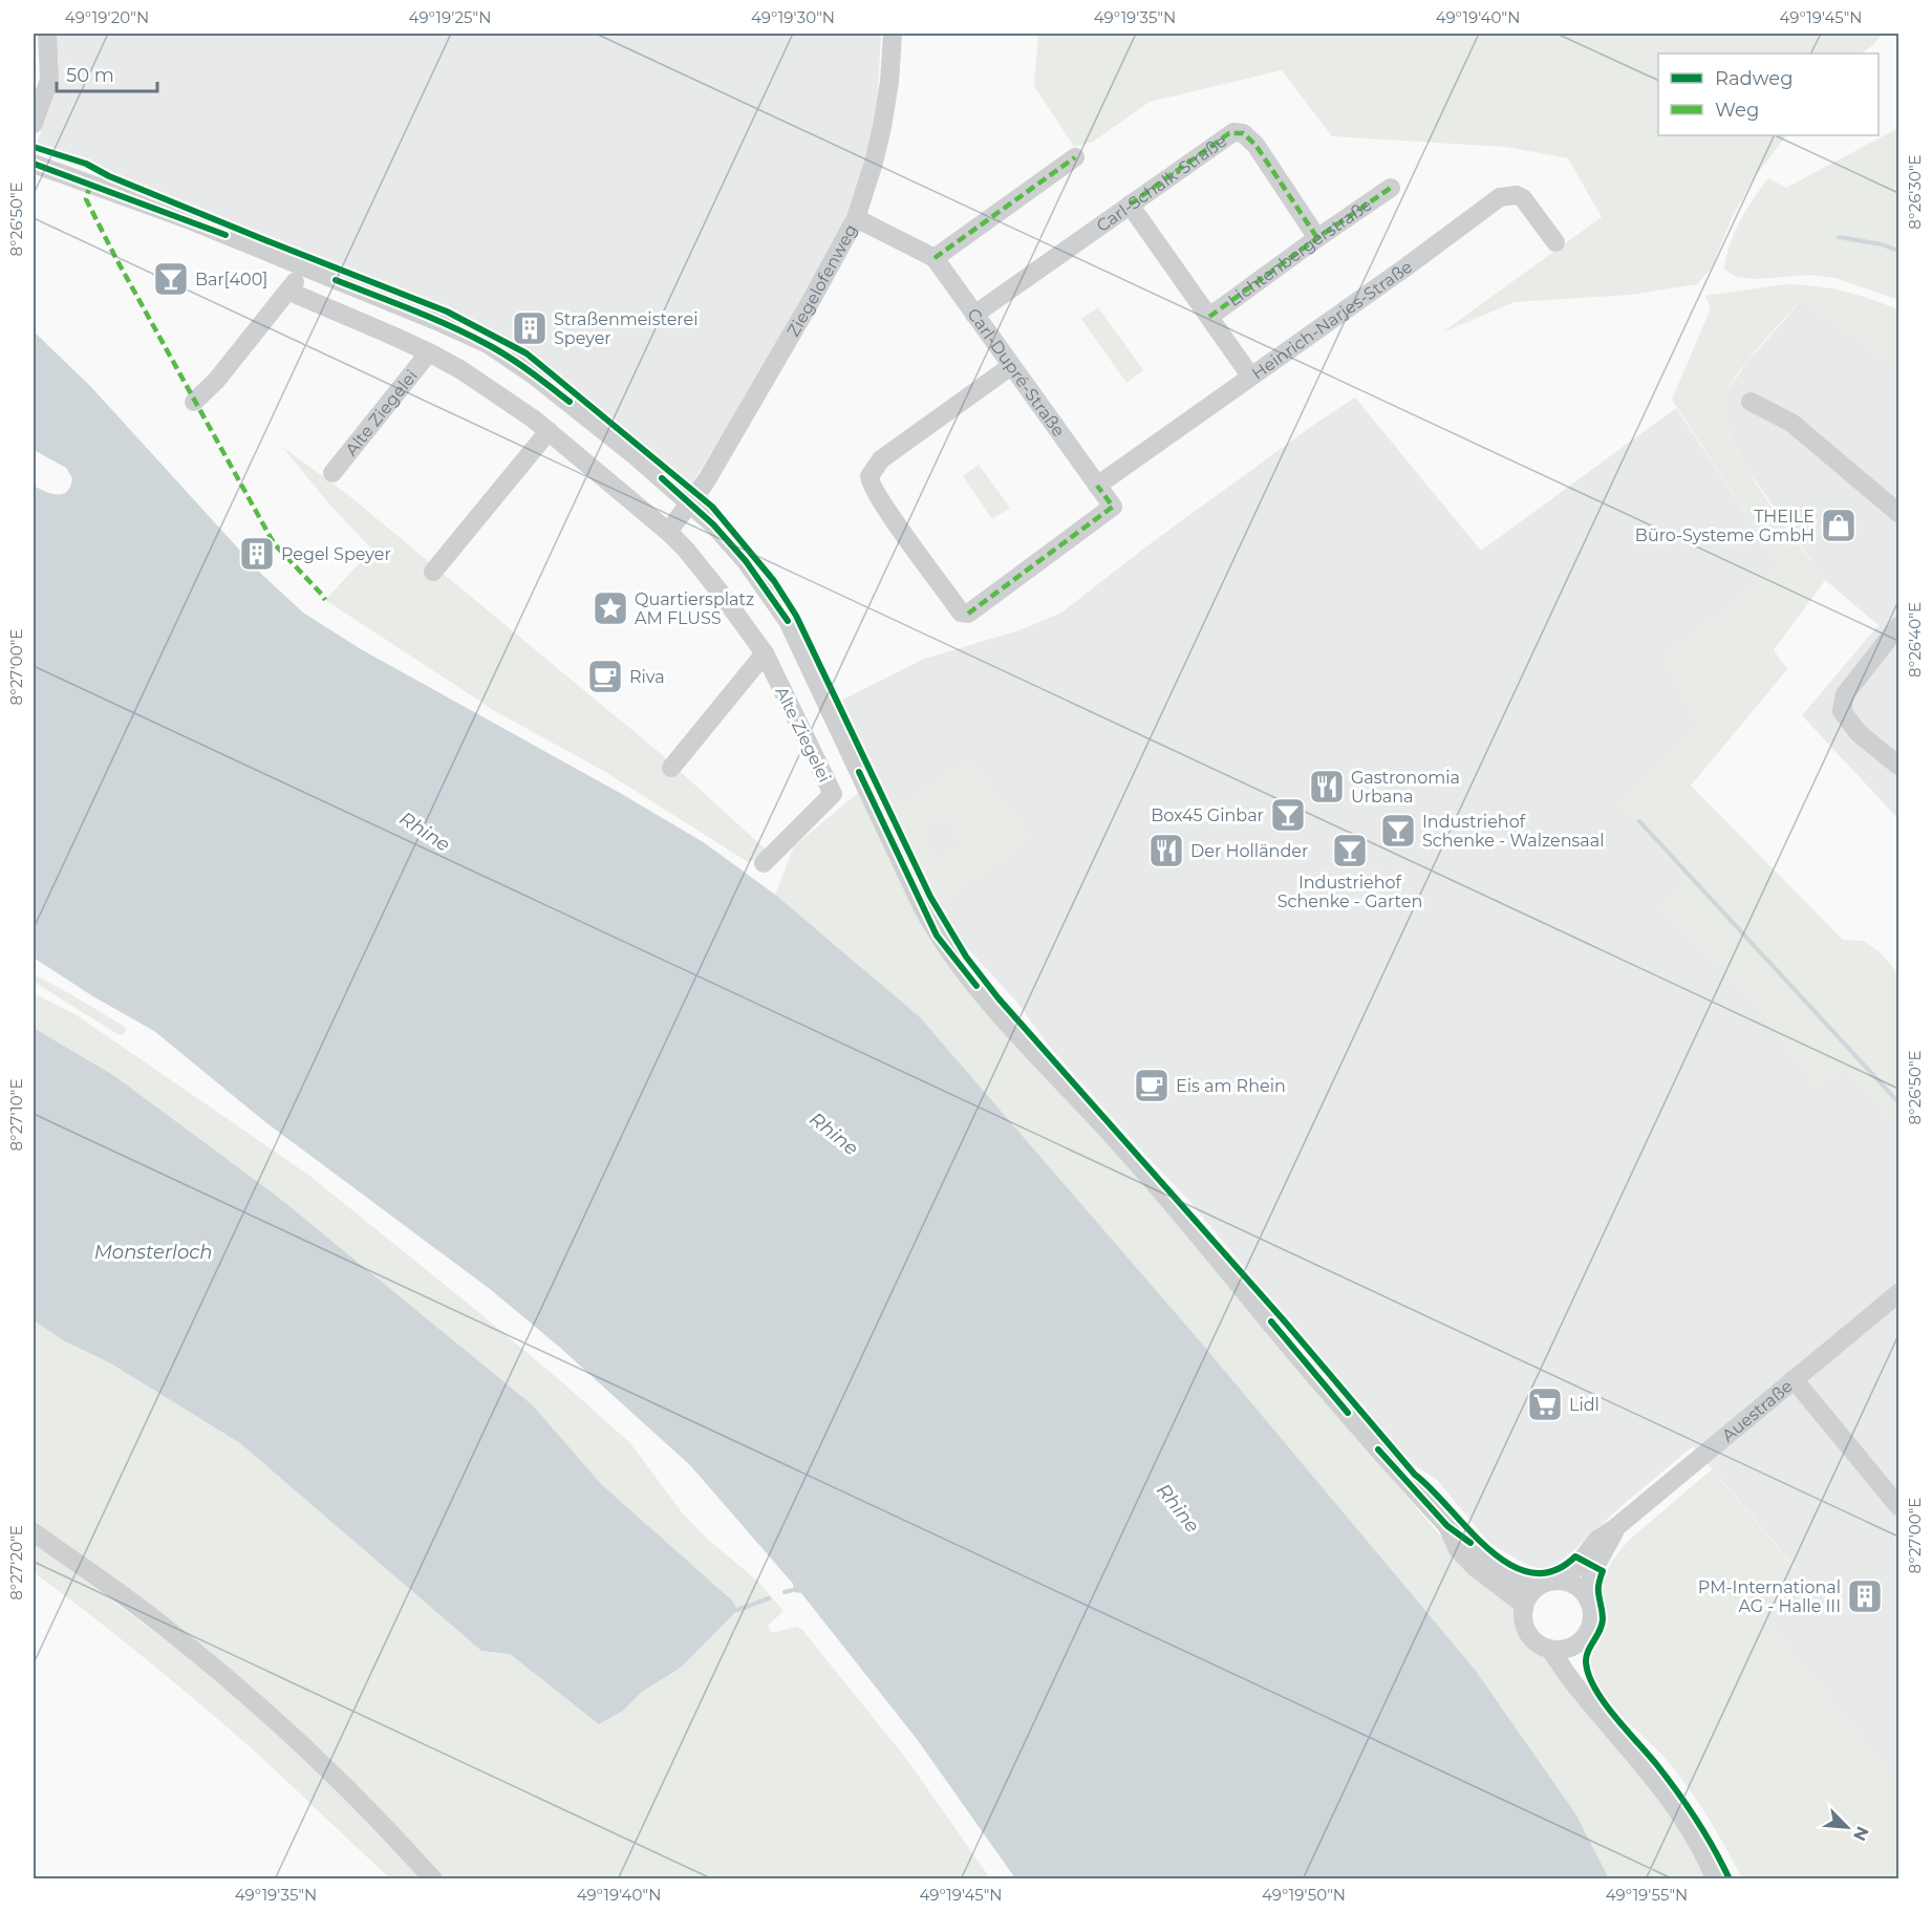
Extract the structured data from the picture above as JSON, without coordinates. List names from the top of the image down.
{
  "streets": {
    "street": [
      "Carl-Schalk-Straße",
      "Lichtenbergerstraße",
      "Ziegelofenweg",
      "Heinrich-Narjes-Straße",
      "Carl-Dupré-Straße",
      "Alte Ziegelei",
      "Auestraße"
    ]
  },
  "crossings": [
    ["Carl-Schalk-Straße", "Lichtenbergerstraße"],
    ["Carl-Schalk-Straße", "Carl-Dupré-Straße"],
    ["Lichtenbergerstraße", "Heinrich-Narjes-Straße"],
    ["Ziegelofenweg", "Carl-Dupré-Straße"],
    ["Heinrich-Narjes-Straße", "Carl-Dupré-Straße"]
  ],
  "water": ["Rhine", "Monsterloch"],
  "places": {
    "bar": [
      "Bar[400]",
      "Box45 Ginbar",
      "Industriehof Schenke - Walzensaal",
      "Industriehof Schenke - Garten"
    ],
    "building": ["Straßenmeisterei Speyer", "Pegel Speyer", "PM-International AG - Halle III"],
    "shop": ["THEILE Büro-Systeme GmbH"],
    "place": ["Quartiersplatz AM FLUSS"],
    "cafe": ["Riva", "Eis am Rhein"],
    "restaurant": ["Gastronomia Urbana", "Der Holländer"],
    "supermarket": ["Lidl"]
  },
  "legend": ["Radweg", "Weg"],
  "scale_bar": "50 m",
  "north": "bottom right",
  "coordinates": [
    "49°19'20\"N",
    "49°19'25\"N",
    "49°19'30\"N",
    "49°19'35\"N",
    "49°19'40\"N",
    "49°19'45\"N",
    "8°26'30\"E",
    "8°26'50\"E",
    "8°26'40\"E",
    "8°27'00\"E",
    "8°27'10\"E",
    "8°27'20\"E",
    "49°19'50\"N",
    "49°19'55\"N"
  ]
}
